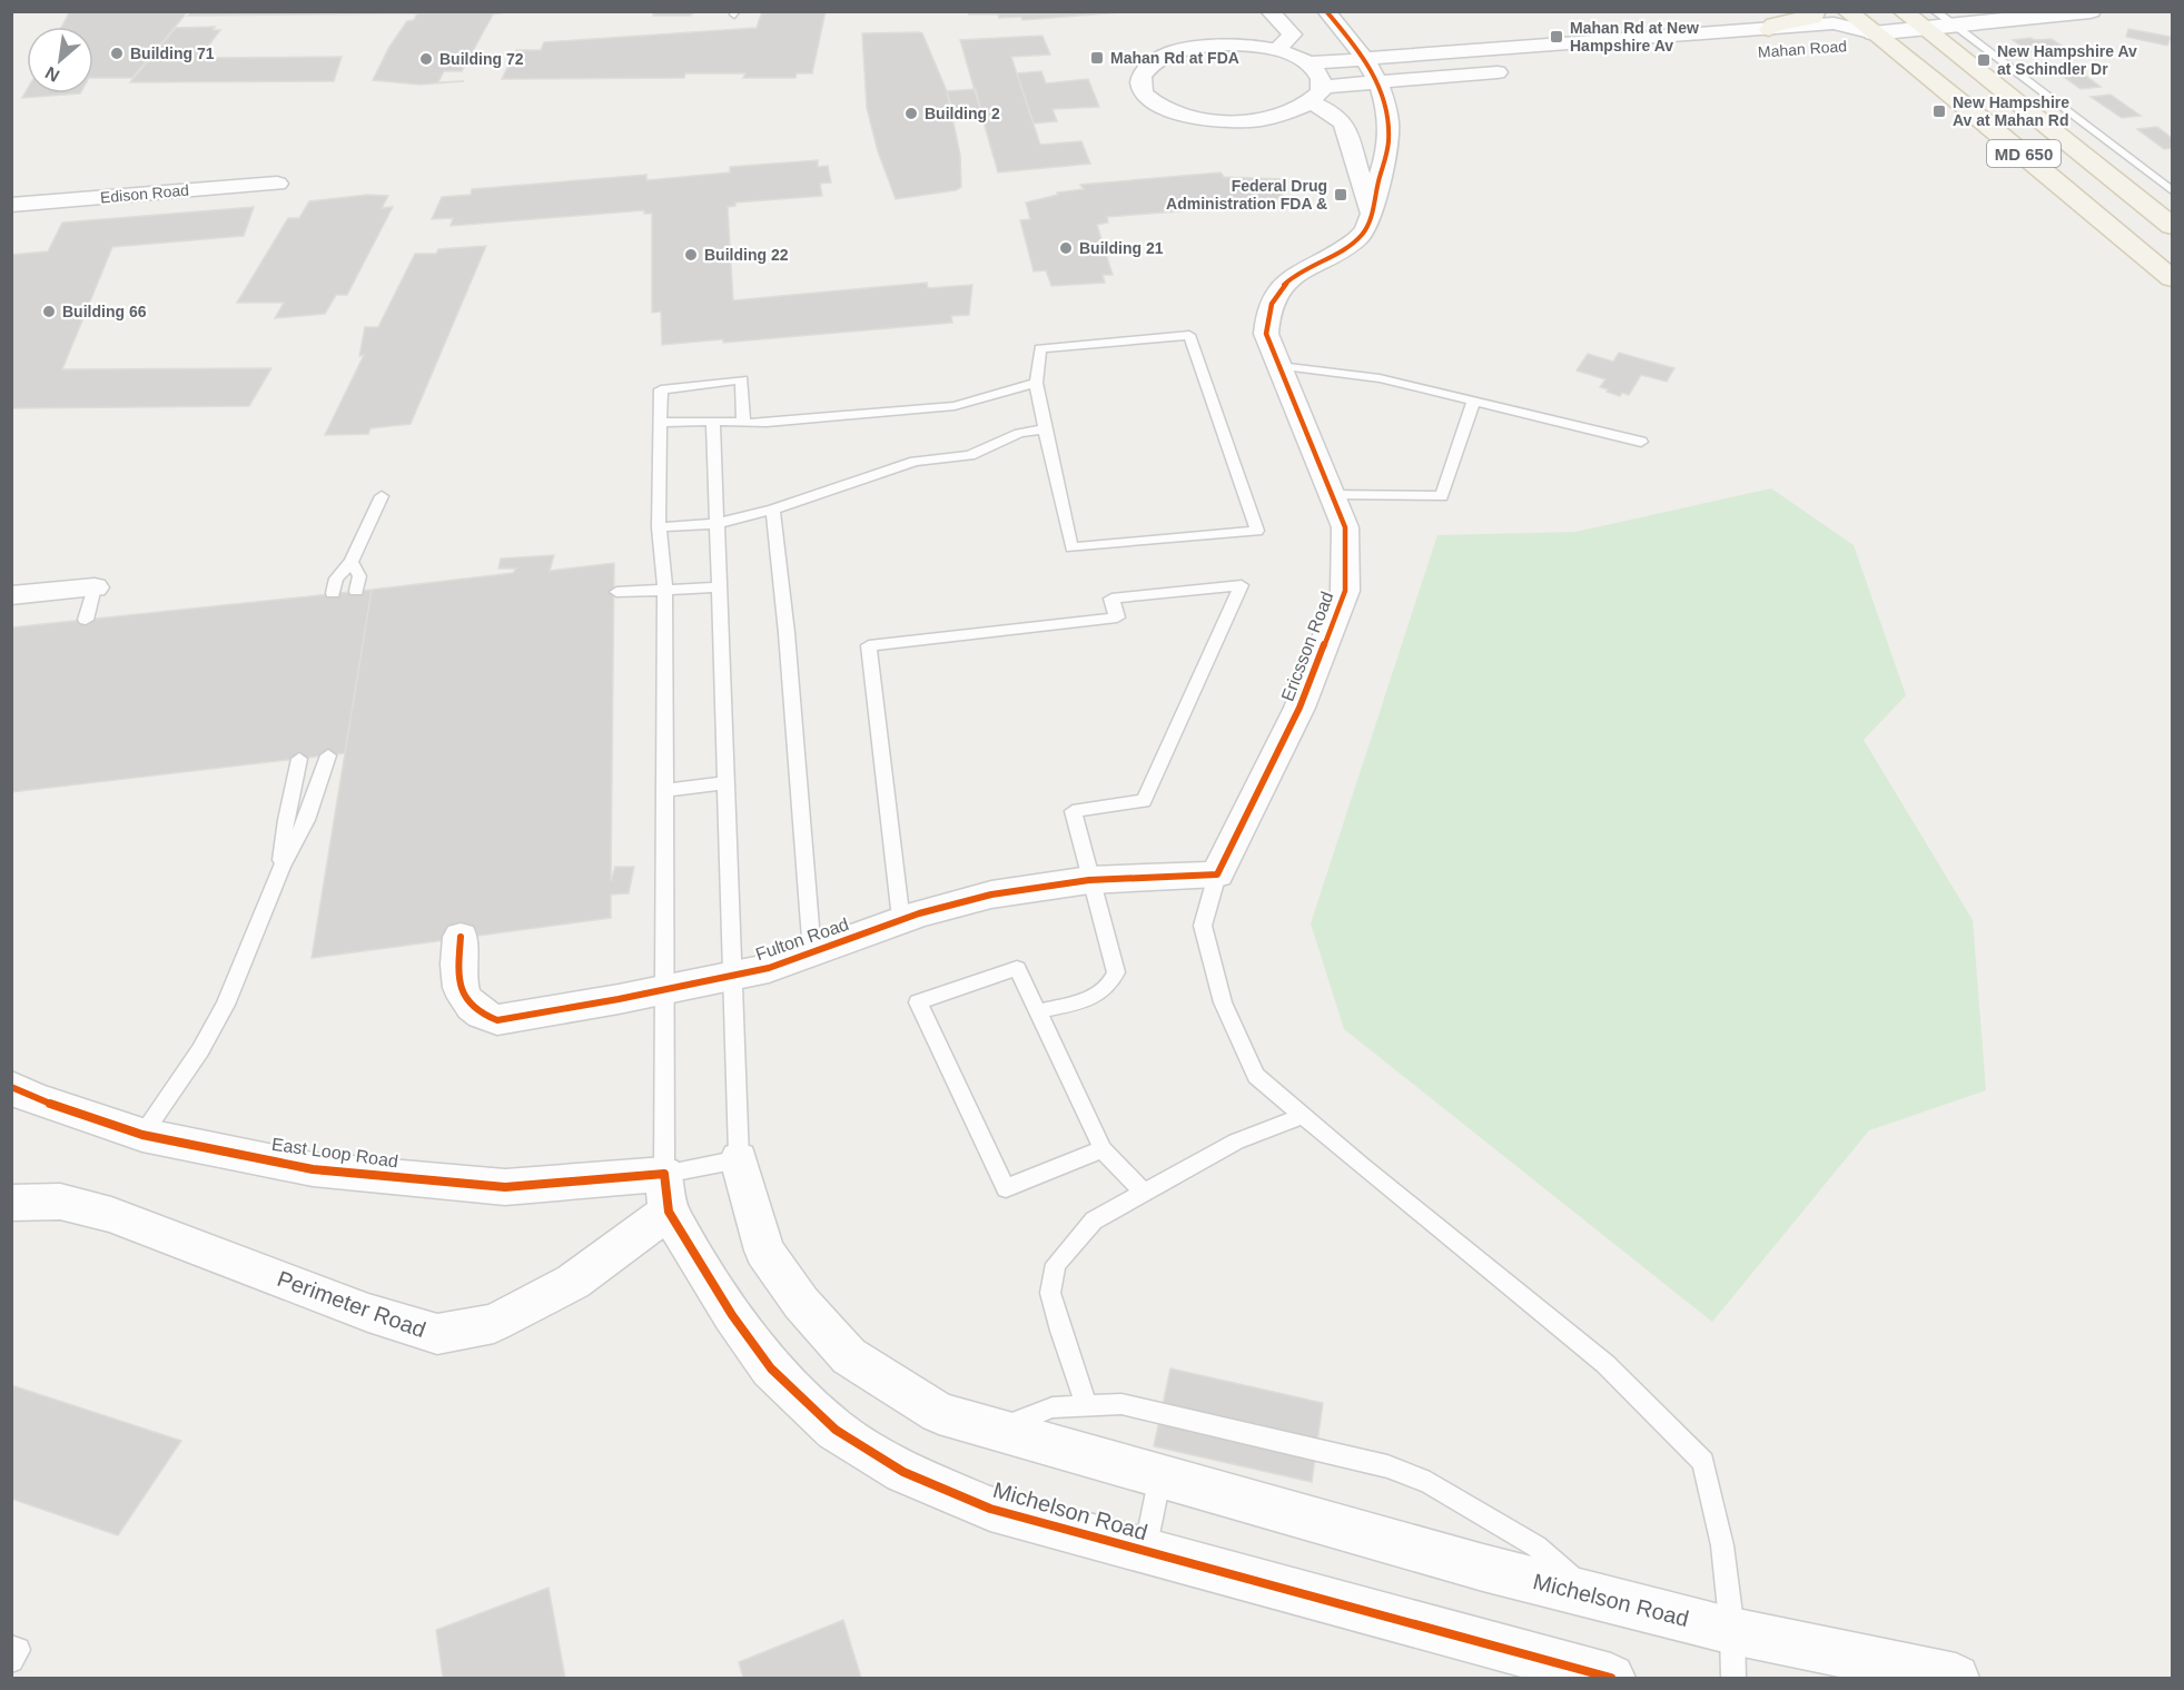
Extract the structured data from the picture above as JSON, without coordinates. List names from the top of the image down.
{
  "streets": {
    "main road": ["MD 650"],
    "street": [
      "Mahan Road",
      "Edison Road",
      "Ericsson Road",
      "Fulton Road",
      "East Loop Road",
      "Perimeter Road",
      "Michelson Road"
    ]
  },
  "crossings": [
    ["Mahan Road", "MD 650"],
    ["Ericsson Road", "Fulton Road"],
    ["East Loop Road", "Perimeter Road"],
    ["East Loop Road", "Michelson Road"],
    ["Perimeter Road", "Michelson Road"]
  ],
  "places": {
    "transit": [
      "Mahan Rd at New Hampshire Av",
      "Mahan Rd at FDA",
      "New Hampshire Av at Schindler Dr",
      "New Hampshire Av at Mahan Rd",
      "Federal Drug Administration FDA &"
    ],
    "other": [
      "Building 71",
      "Building 72",
      "Building 2",
      "Building 21",
      "Building 22",
      "Building 66"
    ]
  },
  "north": "bottom left"
}
